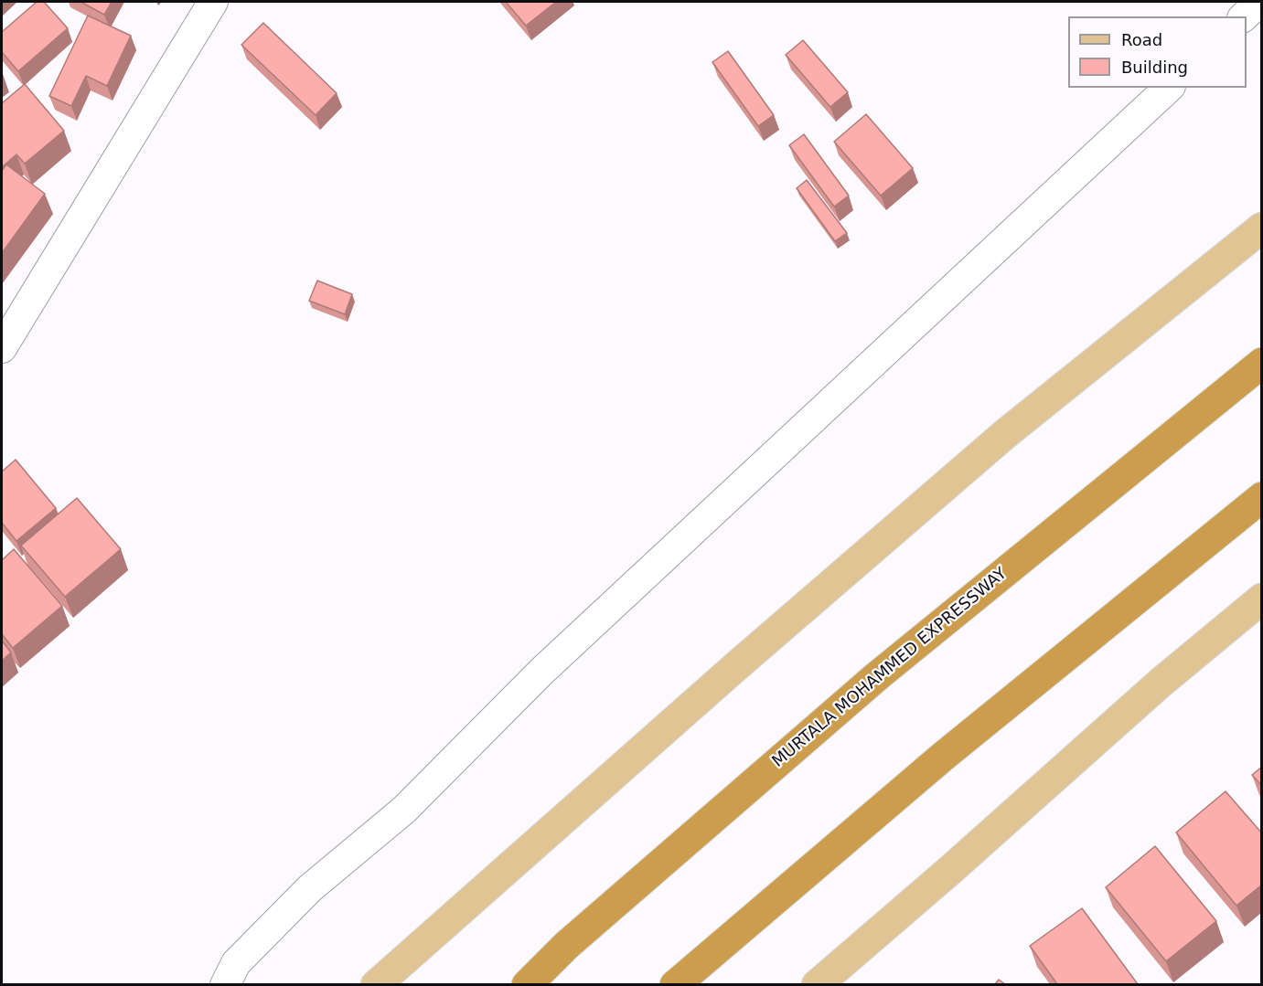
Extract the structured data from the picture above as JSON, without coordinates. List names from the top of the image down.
{
  "streets": {
    "highway": ["MURTALA MOHAMMED EXPRESSWAY"]
  },
  "legend": ["Road", "Building"]
}
